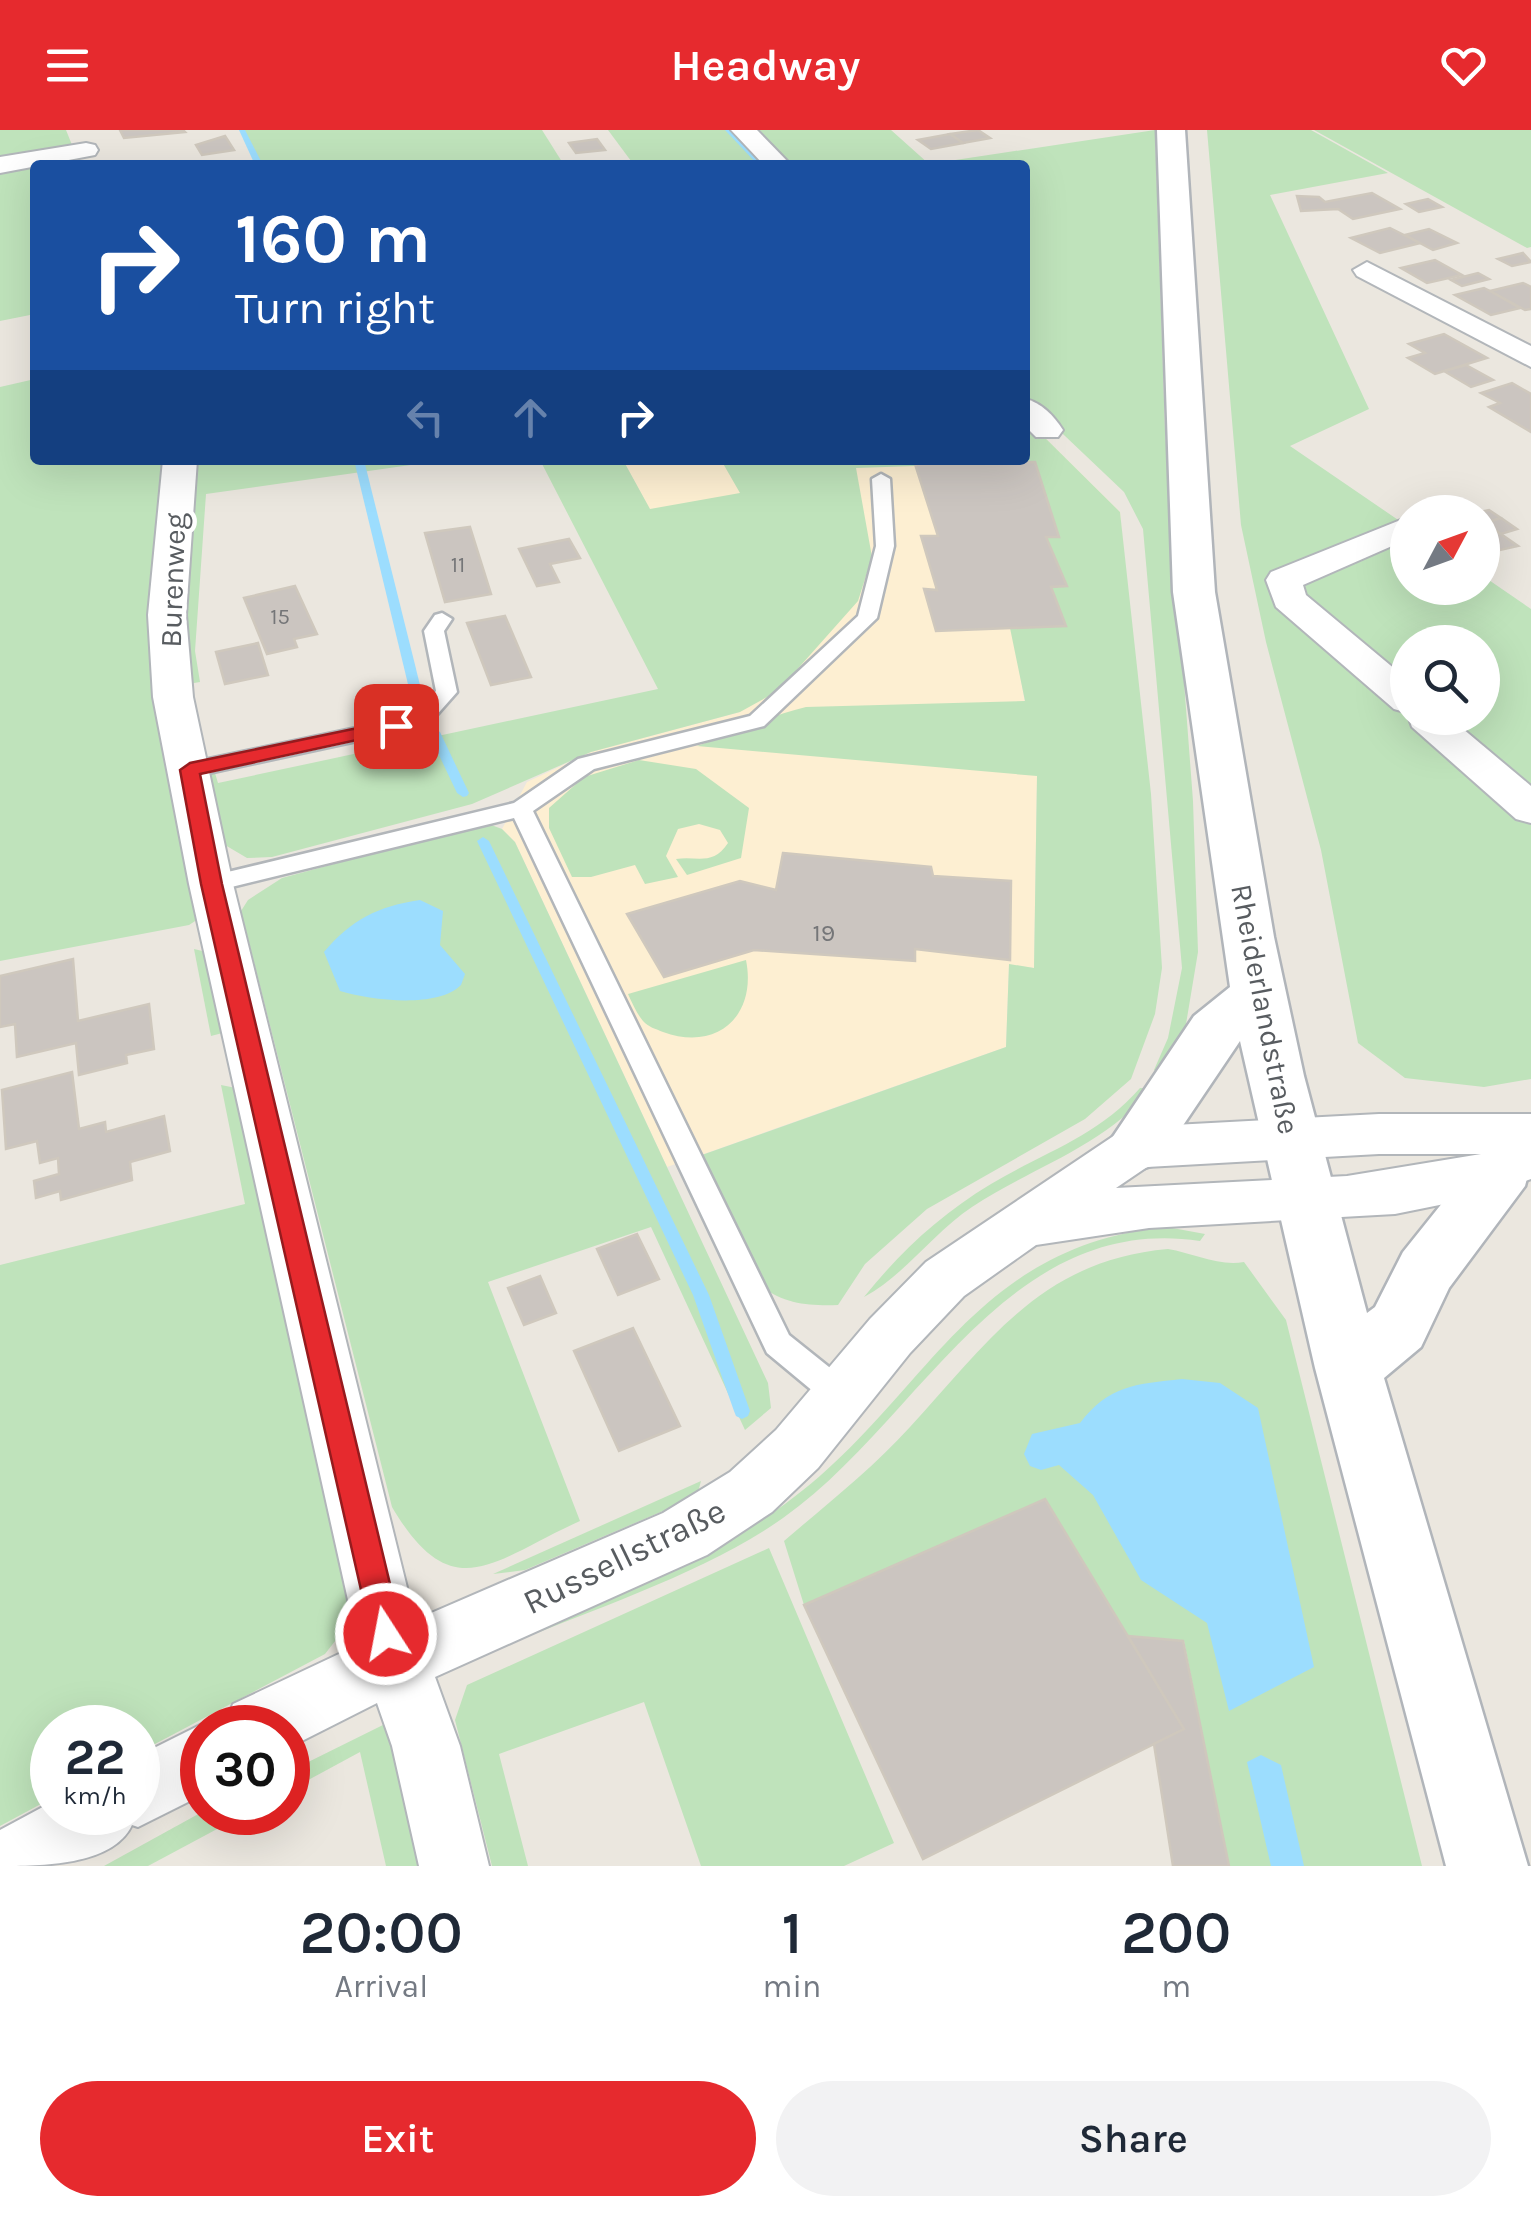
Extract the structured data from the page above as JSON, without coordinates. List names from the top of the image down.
{
  "streets": {
    "main road": ["Rheiderlandstraße"],
    "street": ["Burenweg", "Russellstraße"]
  },
  "crossings": [
    ["Burenweg", "Russellstraße"],
    ["Rheiderlandstraße", "Russellstraße"]
  ],
  "house_numbers": ["11", "15", "19"],
  "north": "top right",
  "page": {
    "header": "Headway",
    "turn": ["160 m", "Turn right"],
    "speed": "22 km/h",
    "limit": "30",
    "eta": [
      "20:00",
      "Arrival",
      "1",
      "min",
      "200",
      "m"
    ],
    "buttons": ["Exit", "Share"]
  }
}
